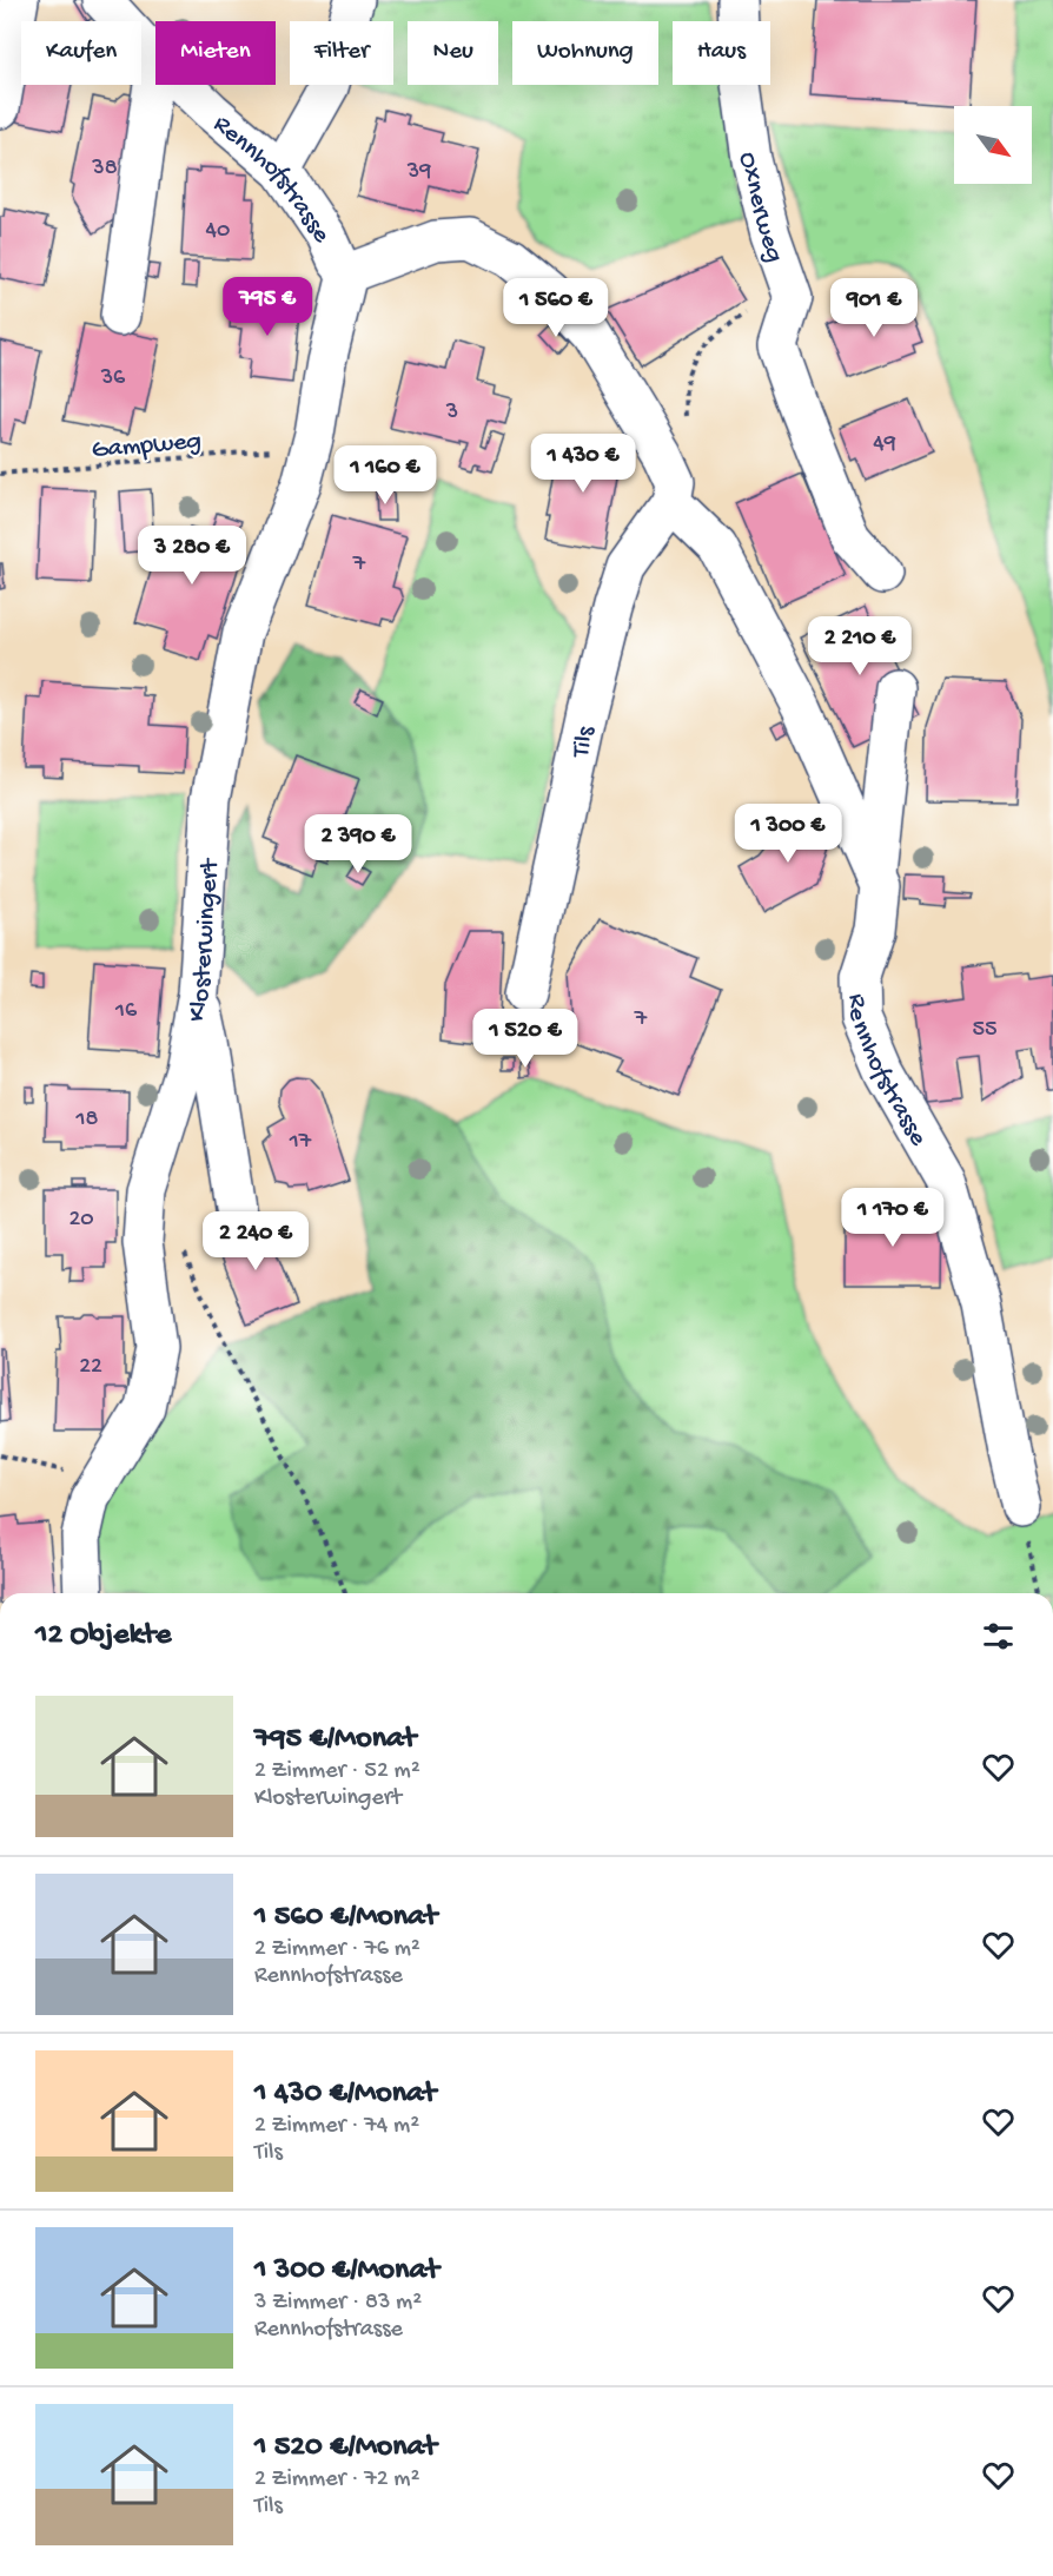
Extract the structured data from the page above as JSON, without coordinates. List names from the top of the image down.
{
  "streets": {
    "street": [
      "Rennhofstrasse",
      "Oxnerweg",
      "Tils",
      "Klosterwingert"
    ],
    "path": ["Gampweg"]
  },
  "crossings": [
    ["Rennhofstrasse", "Tils"],
    ["Rennhofstrasse", "Klosterwingert"]
  ],
  "house_numbers": [
    "38",
    "39",
    "40",
    "36",
    "3",
    "49",
    "7",
    "16",
    "7",
    "55",
    "18",
    "17",
    "20",
    "22"
  ],
  "north": "bottom right",
  "page": {
    "chip": [
      "Kaufen",
      "Mieten",
      "Filter",
      "Neu",
      "Wohnung",
      "Haus"
    ],
    "price": [
      "795 €",
      "1 560 €",
      "901 €",
      "1 430 €",
      "1 160 €",
      "3 280 €",
      "2 210 €",
      "1 300 €",
      "2 390 €",
      "1 520 €",
      "1 170 €",
      "2 240 €"
    ],
    "heading": "12 Objekte",
    "list": [
      {
        "name": "795 €/Monat",
        "note": "2 Zimmer · 52 m² · Klosterwingert"
      },
      {
        "name": "1 560 €/Monat",
        "note": "2 Zimmer · 76 m² · Rennhofstrasse"
      },
      {
        "name": "1 430 €/Monat",
        "note": "2 Zimmer · 74 m² · Tils"
      },
      {
        "name": "1 300 €/Monat",
        "note": "3 Zimmer · 83 m² · Rennhofstrasse"
      },
      {
        "name": "1 520 €/Monat",
        "note": "2 Zimmer · 72 m² · Tils"
      }
    ]
  }
}
